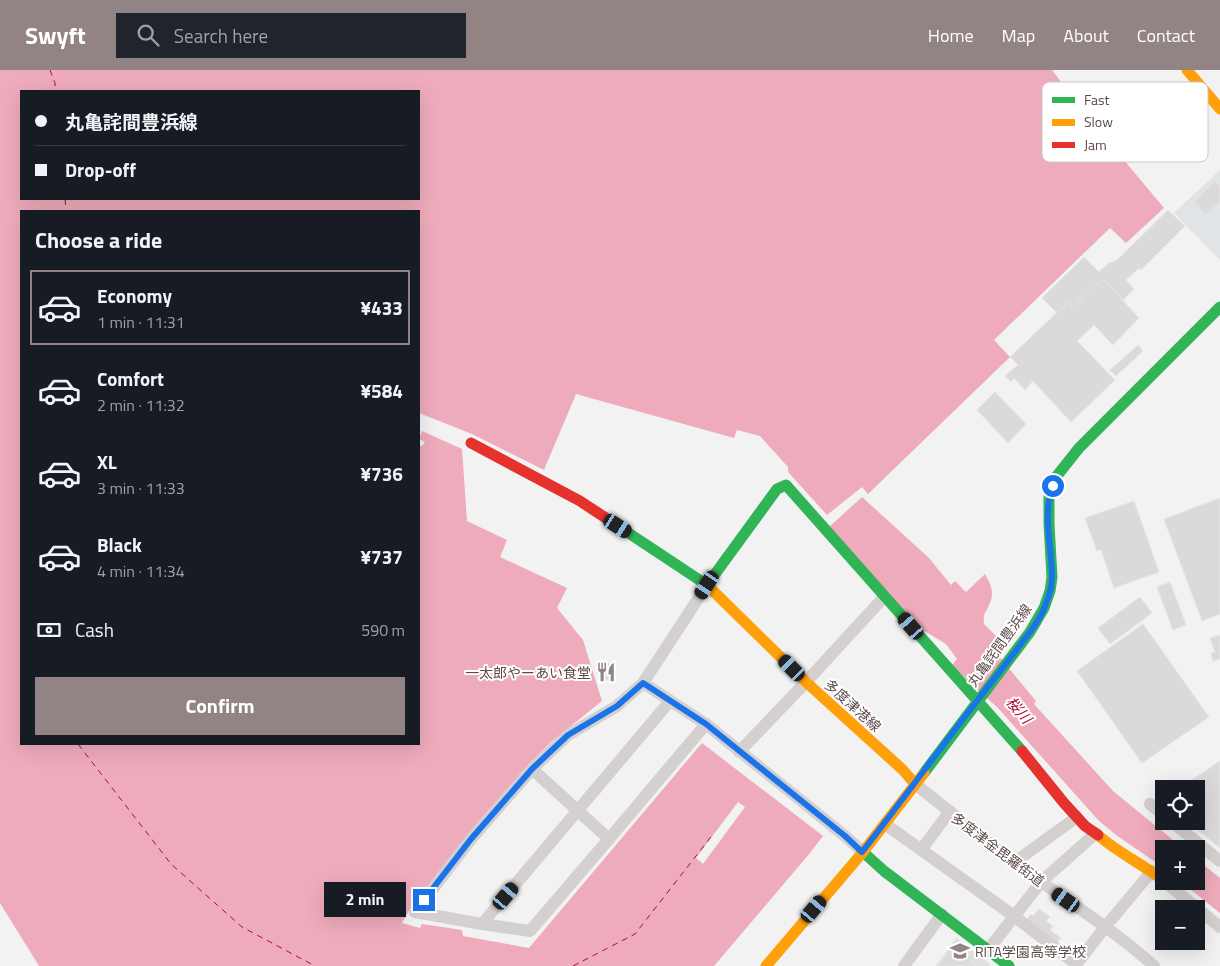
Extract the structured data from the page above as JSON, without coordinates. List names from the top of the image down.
{
  "streets": {
    "main road": ["丸亀詫間豊浜線", "多度津港線"],
    "street": ["多度津金毘羅街道"]
  },
  "crossings": [
    ["丸亀詫間豊浜線", "多度津港線"],
    ["丸亀詫間豊浜線", "多度津金毘羅街道"],
    ["多度津港線", "多度津金毘羅街道"]
  ],
  "water": ["桜川"],
  "places": {
    "restaurant": ["一太郎やーあい食堂"],
    "school or university": ["RITA学園高等学校"]
  },
  "legend": ["Fast", "Slow", "Jam"],
  "page": {
    "header": "Swyft",
    "search": "Search here",
    "nav": [
      "Home",
      "Map",
      "About",
      "Contact"
    ],
    "banner": ["丸亀詫間豊浜線", "Drop-off"],
    "heading": "Choose a ride",
    "list": [
      {
        "name": "Economy",
        "note": "1 min · 11:31",
        "value": "¥433"
      },
      {
        "name": "Comfort",
        "note": "2 min · 11:32",
        "value": "¥584"
      },
      {
        "name": "XL",
        "note": "3 min · 11:33",
        "value": "¥736"
      },
      {
        "name": "Black",
        "note": "4 min · 11:34",
        "value": "¥737"
      }
    ],
    "pay": ["Cash", "590 m"],
    "buttons": "Confirm",
    "map_buttons": ["+", "−"],
    "bubble": "2 min"
  }
}
